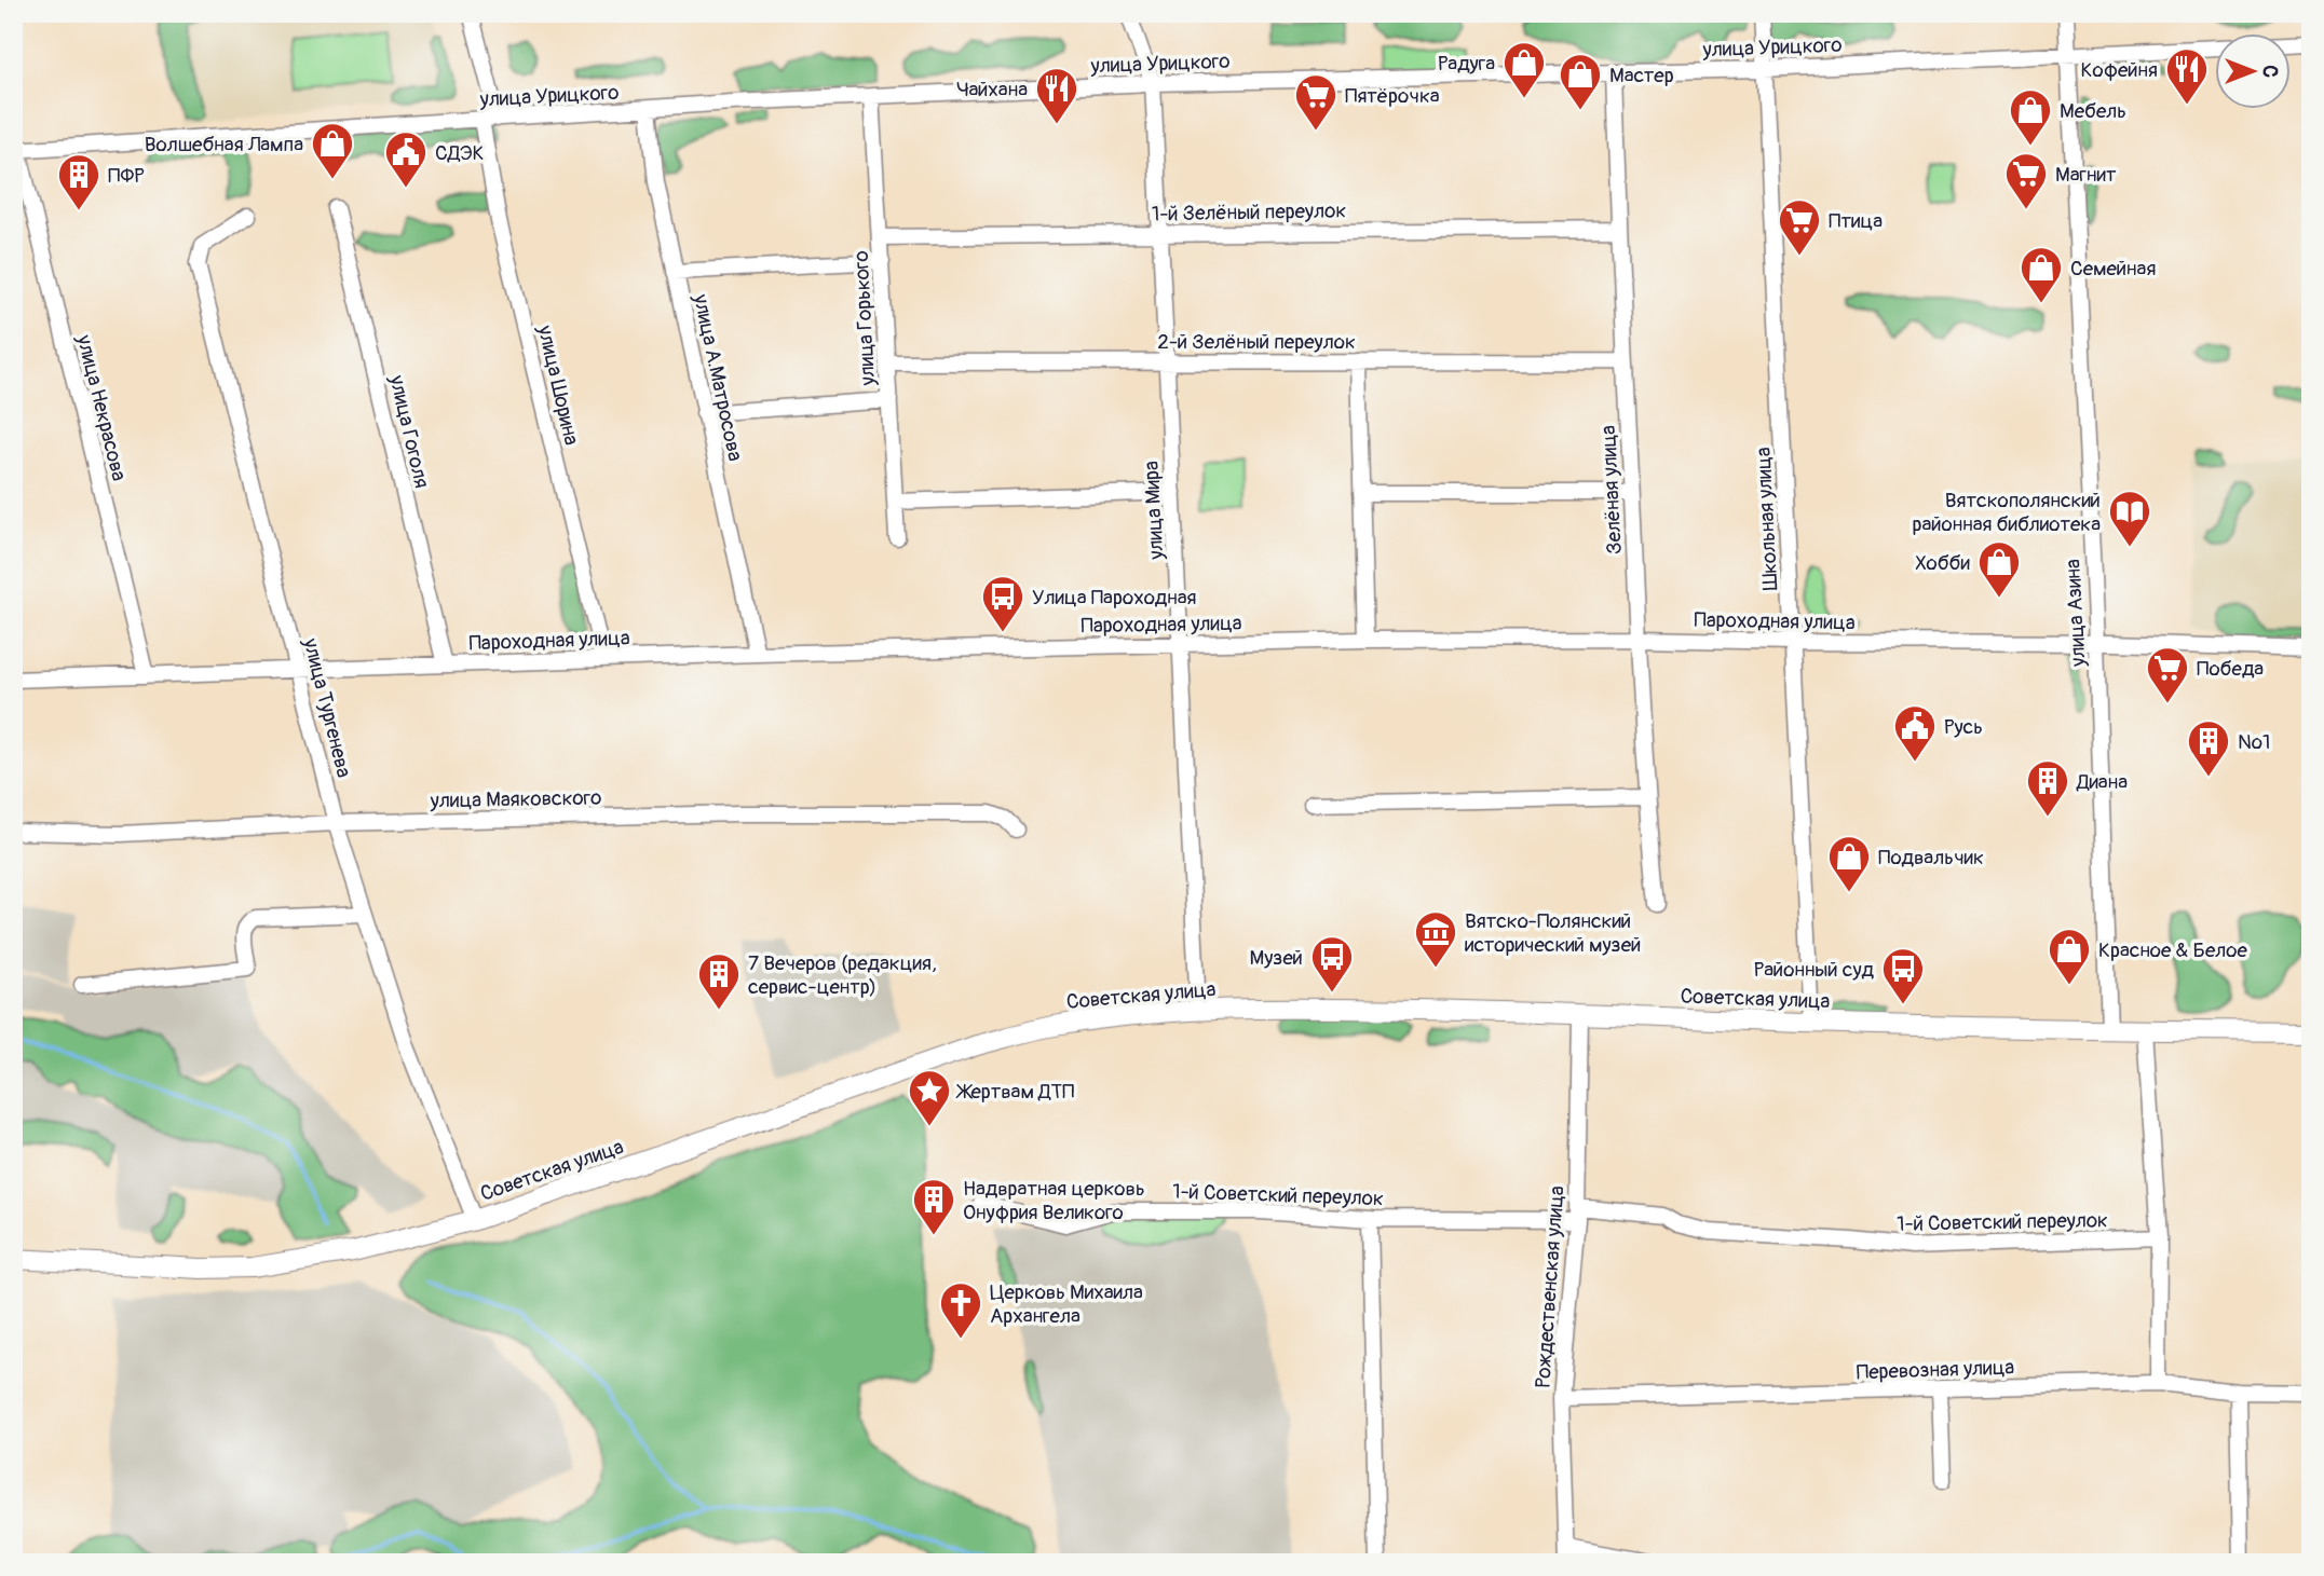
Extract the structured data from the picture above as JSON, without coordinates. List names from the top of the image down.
{
  "streets": {
    "street": [
      "улица Урицкого",
      "1-й Зелёный переулок",
      "улица Горького",
      "2-й Зелёный переулок",
      "улица А.Матросова",
      "улица Шорина",
      "улица Некрасова",
      "улица Гоголя",
      "Зелёная улица",
      "улица Мира",
      "Школьная улица",
      "улица Азина",
      "Пароходная улица",
      "улица Тургенева",
      "улица Маяковского",
      "Советская улица",
      "1-й Советский переулок",
      "Рождественская улица",
      "Перевозная улица"
    ]
  },
  "crossings": [
    ["улица Урицкого", "улица Горького"],
    ["улица Урицкого", "улица А.Матросова"],
    ["улица Урицкого", "улица Шорина"],
    ["улица Урицкого", "улица Некрасова"],
    ["улица Урицкого", "Зелёная улица"],
    ["улица Урицкого", "улица Мира"],
    ["улица Урицкого", "Школьная улица"],
    ["улица Урицкого", "улица Азина"],
    ["1-й Зелёный переулок", "улица Горького"],
    ["1-й Зелёный переулок", "Зелёная улица"],
    ["1-й Зелёный переулок", "улица Мира"],
    ["улица Горького", "2-й Зелёный переулок"],
    ["2-й Зелёный переулок", "Зелёная улица"],
    ["2-й Зелёный переулок", "улица Мира"],
    ["улица А.Матросова", "Пароходная улица"],
    ["улица Шорина", "Пароходная улица"],
    ["улица Некрасова", "Пароходная улица"],
    ["улица Гоголя", "Пароходная улица"],
    ["Зелёная улица", "Пароходная улица"],
    ["улица Мира", "Пароходная улица"],
    ["улица Мира", "Советская улица"],
    ["Школьная улица", "Пароходная улица"],
    ["Школьная улица", "Советская улица"],
    ["улица Азина", "Пароходная улица"],
    ["улица Азина", "Советская улица"],
    ["Пароходная улица", "улица Тургенева"],
    ["улица Тургенева", "улица Маяковского"],
    ["улица Тургенева", "Советская улица"],
    ["Советская улица", "Рождественская улица"],
    ["1-й Советский переулок", "Рождественская улица"],
    ["Рождественская улица", "Перевозная улица"]
  ],
  "places": {
    "shop": [
      "Радуга",
      "Мастер",
      "Мебель",
      "Волшебная Лампа",
      "Семейная",
      "Хобби",
      "Подвальчик",
      "Красное & Белое"
    ],
    "restaurant": ["Кофейня", "Чайхана"],
    "supermarket": [
      "Пятёрочка",
      "Магнит",
      "Птица",
      "Победа"
    ],
    "public building": ["СДЭК", "Русь"],
    "building": [
      "ПФР",
      "№1",
      "Диана",
      "7 Вечеров (редакция, сервис-центр)",
      "Надвратная церковь Онуфрия Великого"
    ],
    "library": ["Вятскополянский районная библиотека"],
    "bus stop": ["Улица Пароходная", "Музей", "Районный суд"],
    "museum": ["Вятско-Полянский исторический музей"],
    "place": ["Жертвам ДТП"],
    "church": ["Церковь Михаила Архангела"]
  },
  "north": "right"
}
